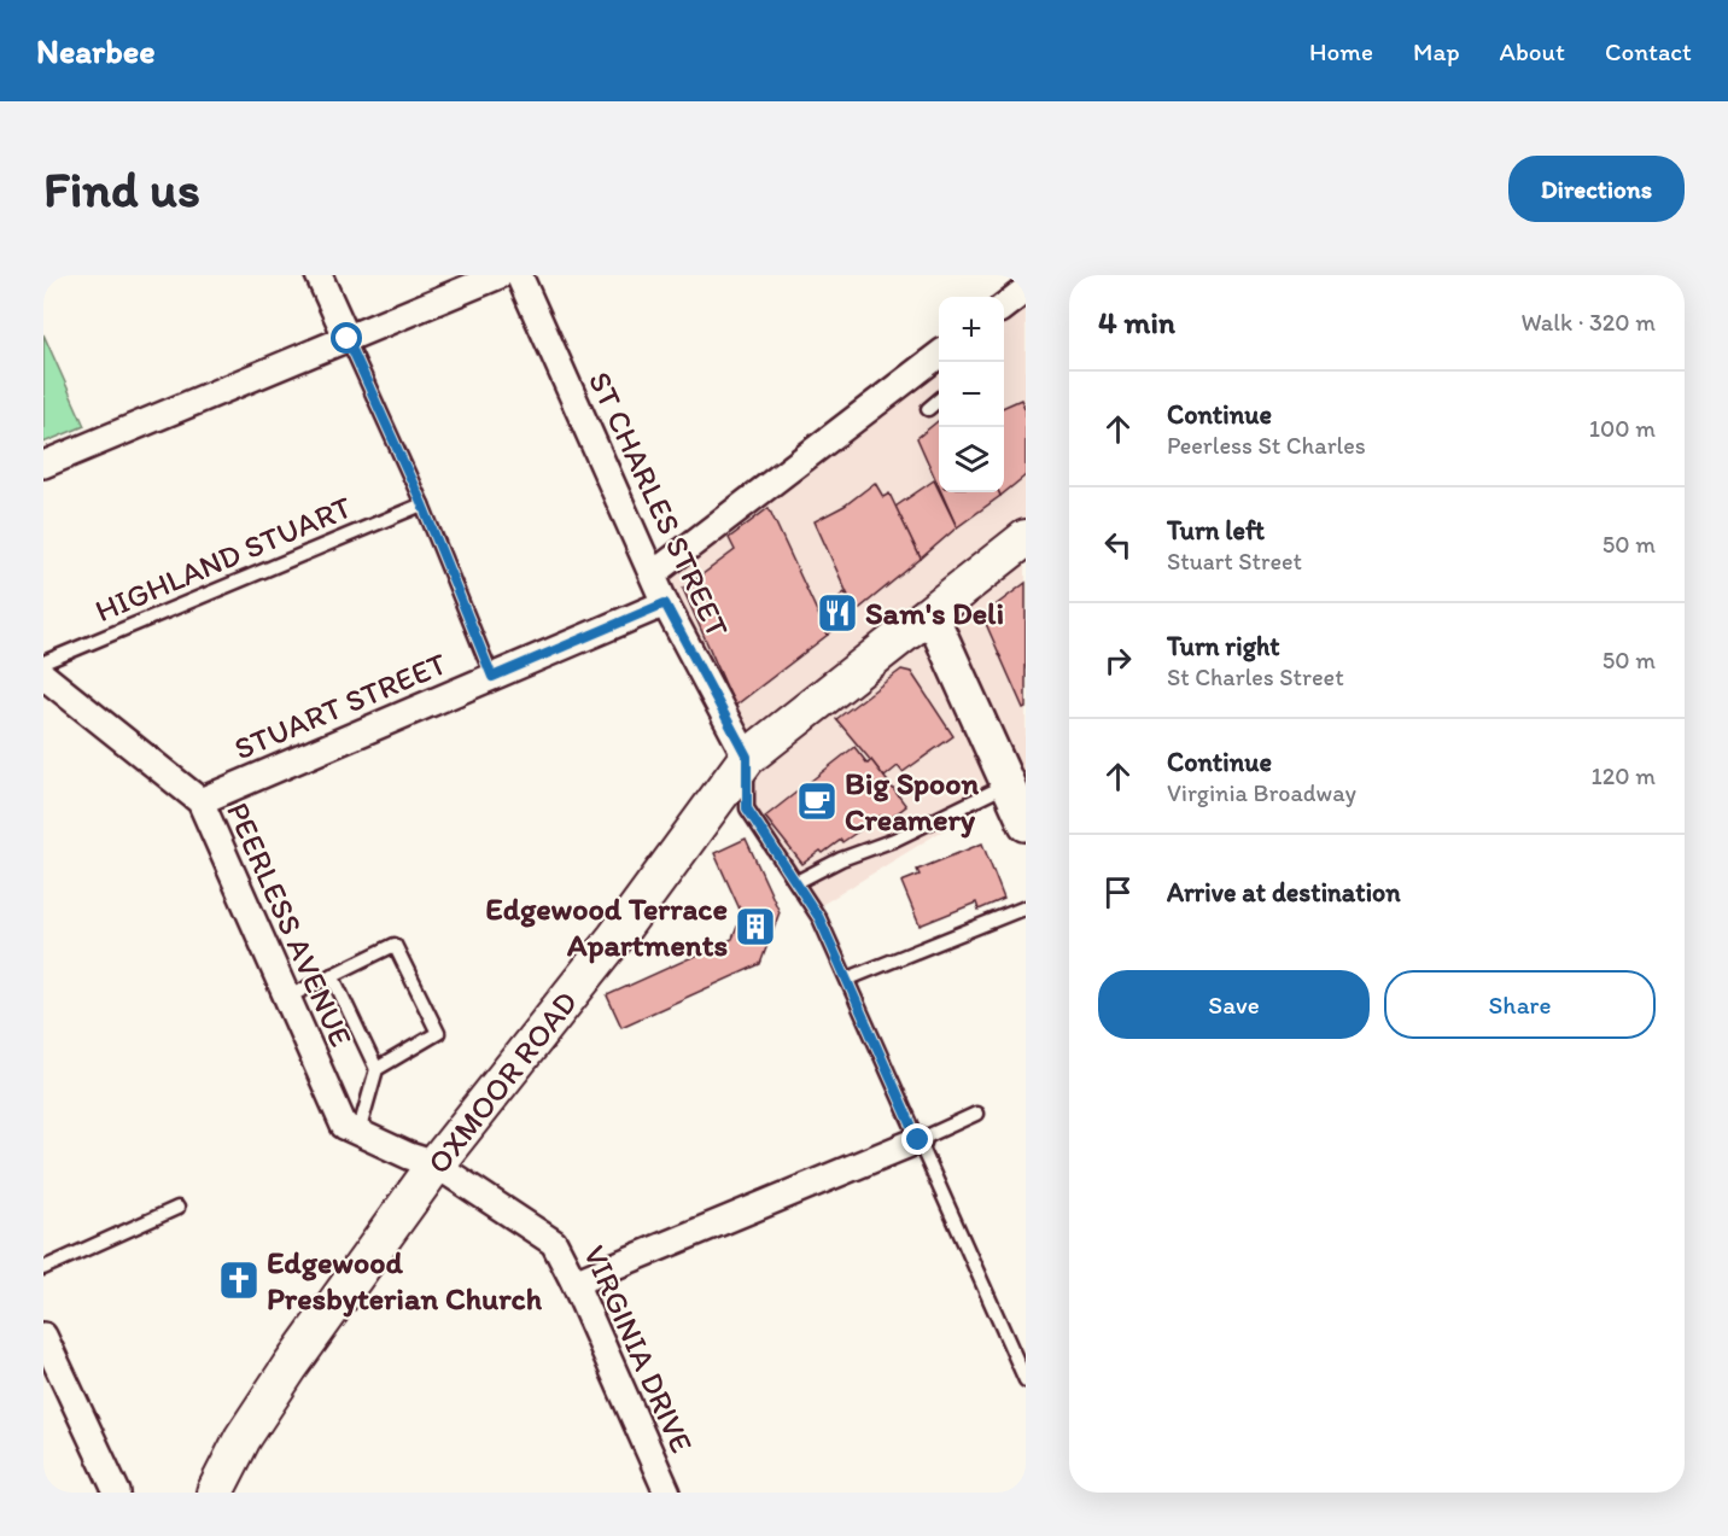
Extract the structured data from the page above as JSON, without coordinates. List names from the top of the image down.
{
  "streets": {
    "main road": ["OXMOOR ROAD"],
    "street": [
      "ST CHARLES STREET",
      "STUART STREET",
      "PEERLESS AVENUE",
      "VIRGINIA DRIVE"
    ],
    "lane": ["HIGHLAND STUART"]
  },
  "crossings": [
    ["ST CHARLES STREET", "STUART STREET"],
    ["ST CHARLES STREET", "OXMOOR ROAD"],
    ["STUART STREET", "PEERLESS AVENUE"],
    ["PEERLESS AVENUE", "OXMOOR ROAD"],
    ["PEERLESS AVENUE", "VIRGINIA DRIVE"],
    ["OXMOOR ROAD", "VIRGINIA DRIVE"]
  ],
  "places": {
    "restaurant": ["Sam's Deli"],
    "cafe": ["Big Spoon Creamery"],
    "building": ["Edgewood Terrace Apartments"],
    "church": ["Edgewood Presbyterian Church"]
  },
  "page": {
    "header": "Nearbee",
    "nav": [
      "Home",
      "Map",
      "About",
      "Contact"
    ],
    "buttons": [
      "Directions",
      ["Save", "Share"]
    ],
    "title": "Find us",
    "heading": ["4 min", "Walk · 320 m"],
    "map_buttons": ["+", "−"],
    "list": [
      ["Continue", "Peerless St Charles", "100 m"],
      ["Turn left", "Stuart Street", "50 m"],
      ["Turn right", "St Charles Street", "50 m"],
      ["Continue", "Virginia Broadway", "120 m"],
      "Arrive at destination"
    ]
  }
}
